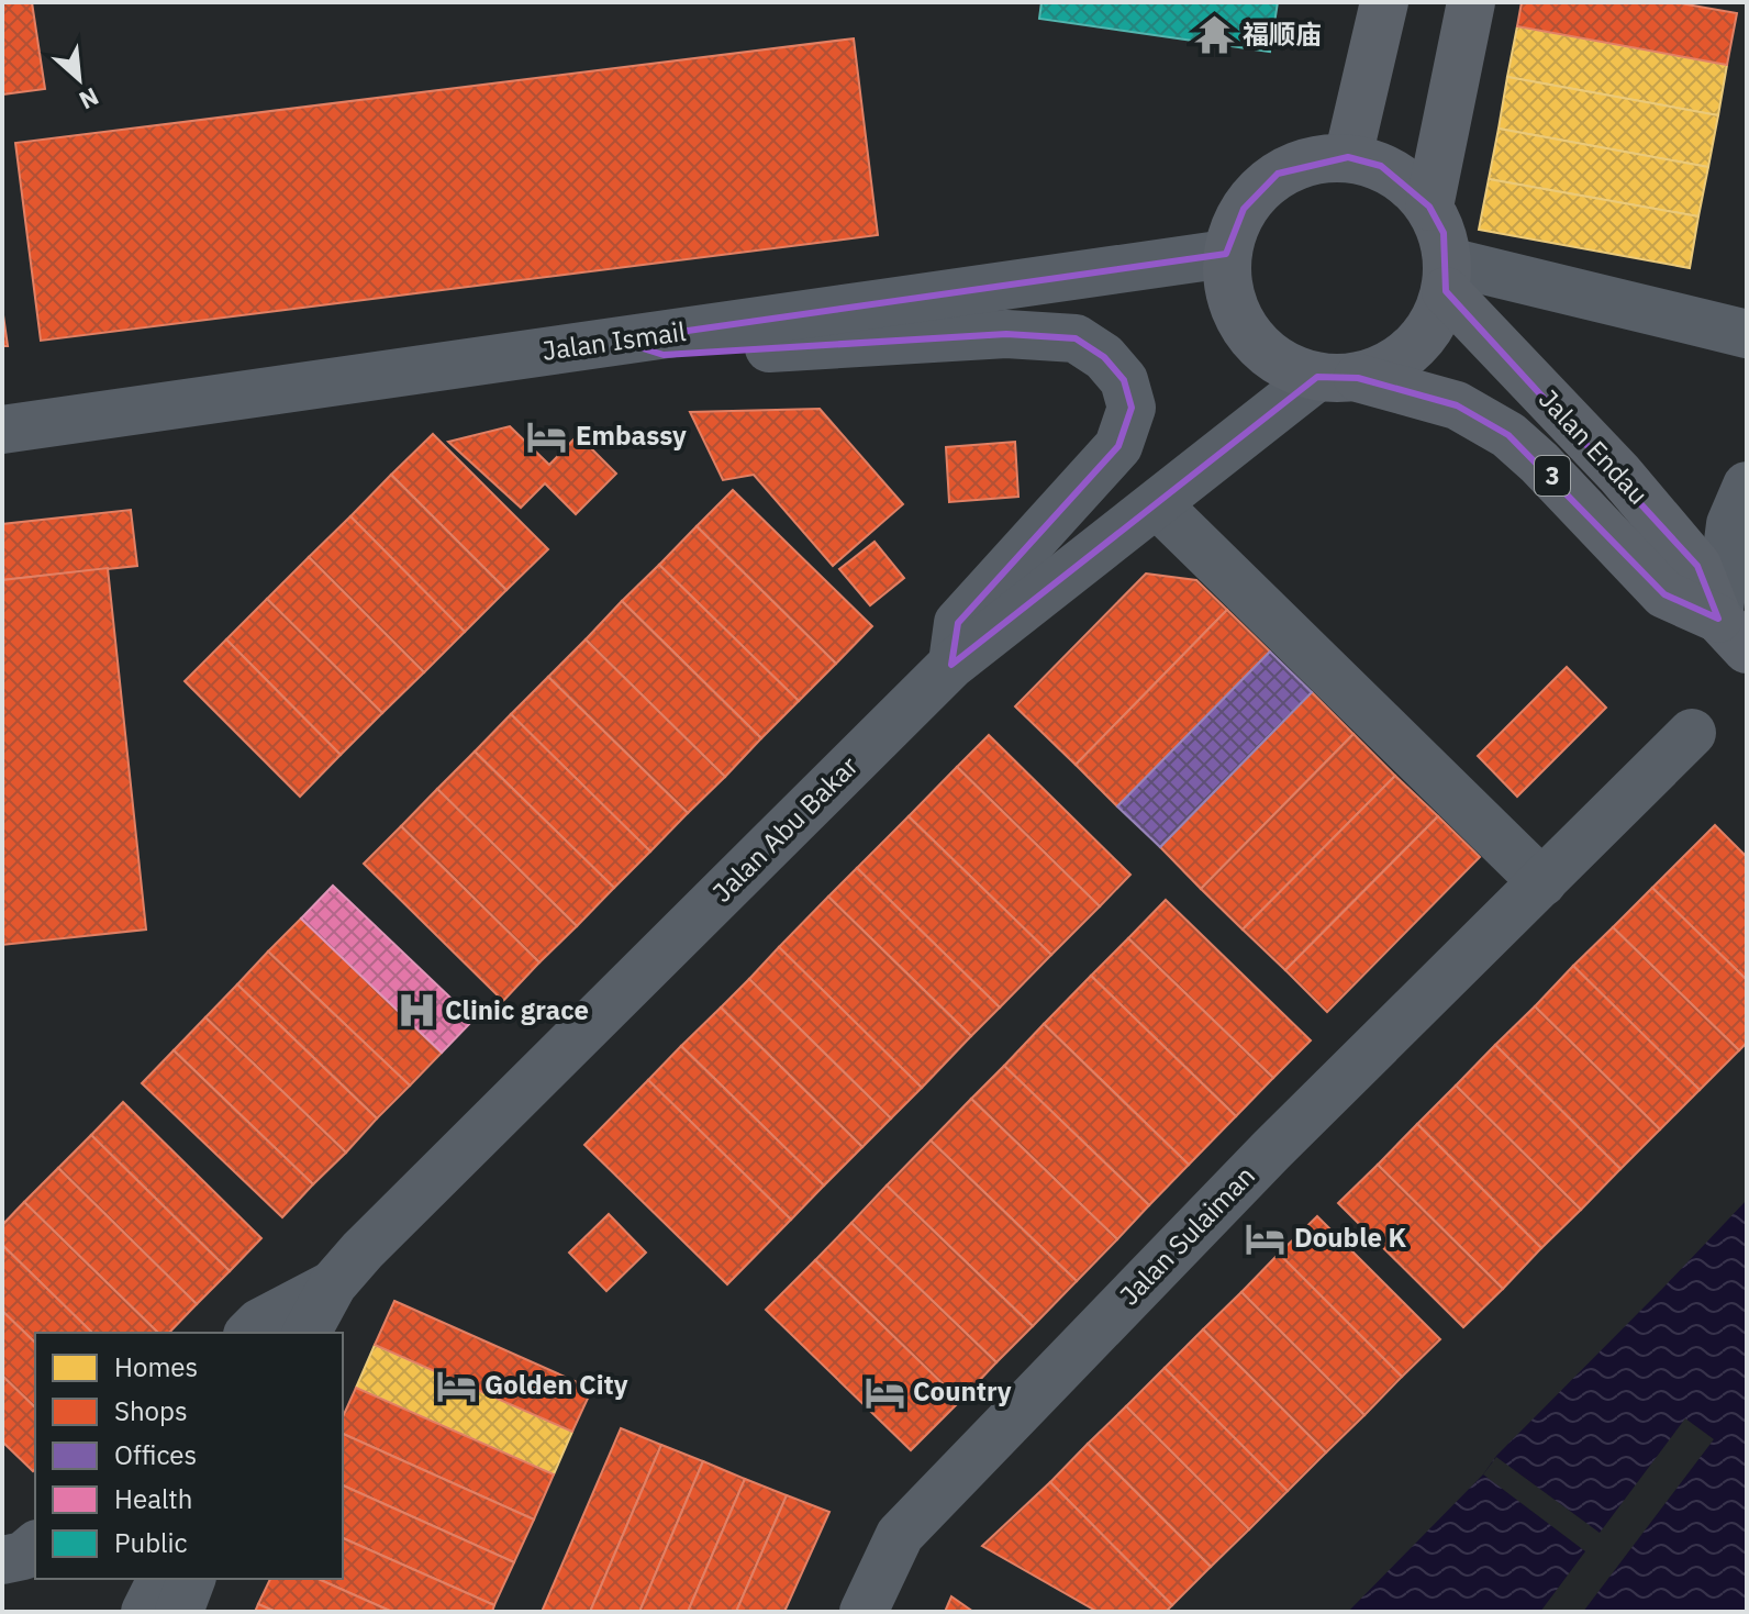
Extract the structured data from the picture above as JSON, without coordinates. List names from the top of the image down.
{
  "streets": {
    "highway": ["Jalan Endau", "3"],
    "street": ["Jalan Ismail", "Jalan Abu Bakar", "Jalan Sulaiman"]
  },
  "crossings": [
    ["Jalan Ismail", "Jalan Endau"],
    ["Jalan Ismail", "3"],
    ["Jalan Ismail", "Jalan Abu Bakar"],
    ["Jalan Endau", "3"],
    ["Jalan Endau", "Jalan Abu Bakar"],
    ["3", "Jalan Abu Bakar"]
  ],
  "places": {
    "temple": ["福顺庙"],
    "hotel": [
      "Embassy",
      "Double K",
      "Golden City",
      "Country"
    ],
    "hospital": ["Clinic grace"]
  },
  "legend": [
    "Homes",
    "Shops",
    "Offices",
    "Health",
    "Public"
  ],
  "north": "bottom right"
}
